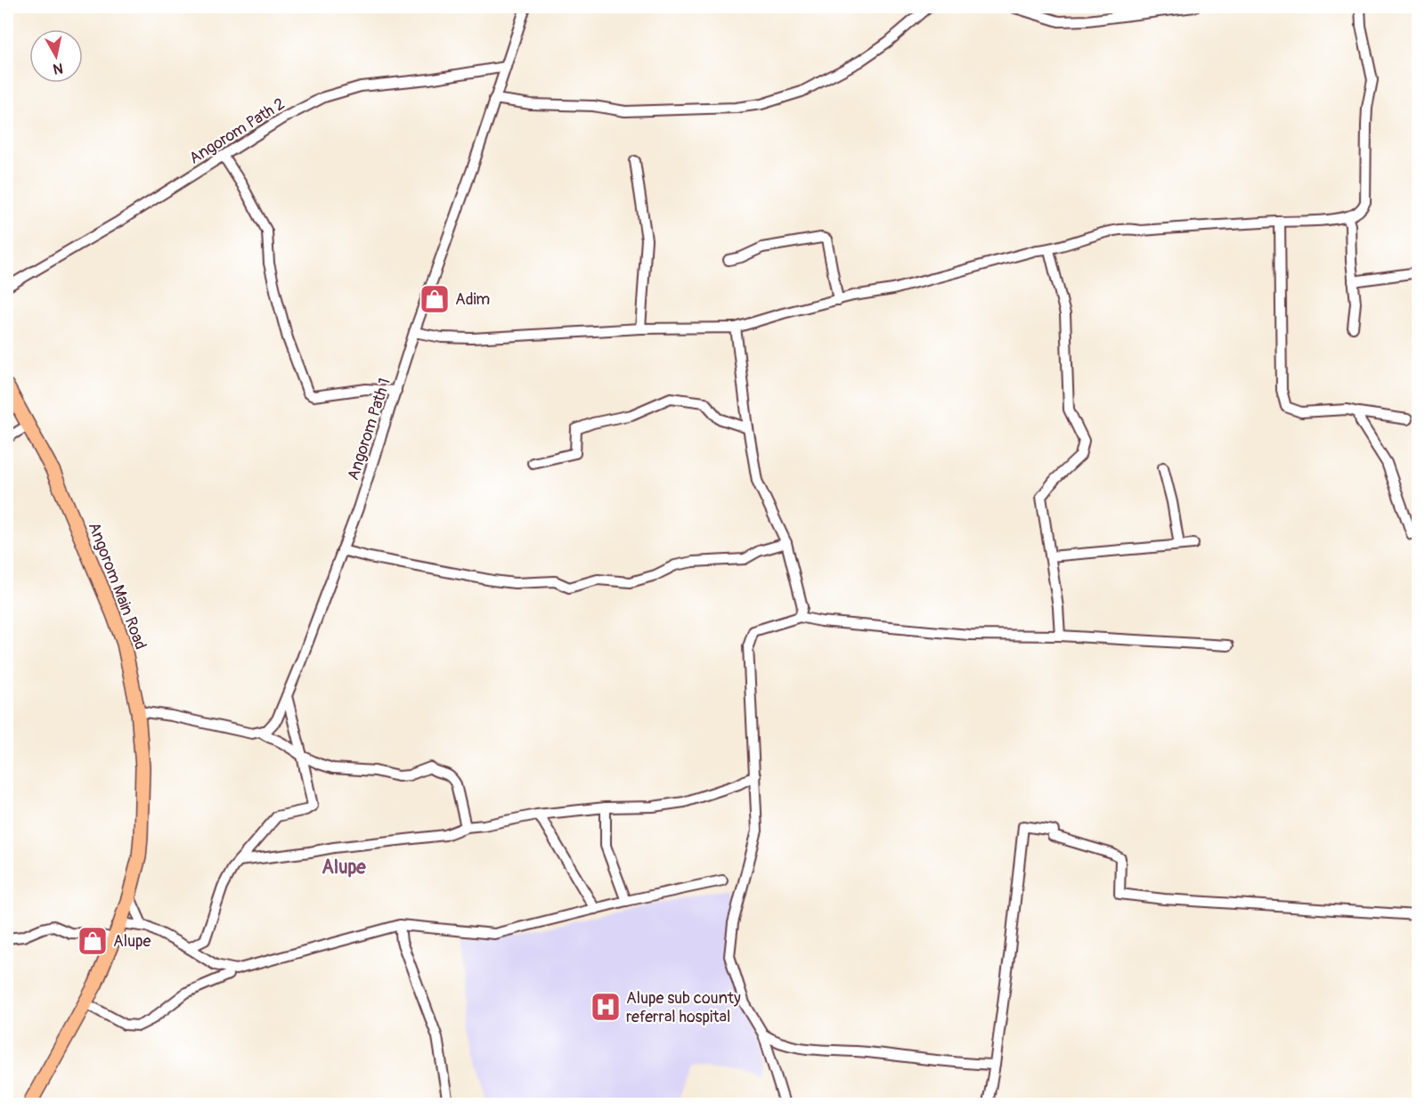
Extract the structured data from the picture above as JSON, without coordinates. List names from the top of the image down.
{
  "streets": {
    "highway": ["Angorom Main Road"],
    "street": ["Angorom Path 2", "Angorom Path 1"]
  },
  "crossings": [
    ["Angorom Path 2", "Angorom Path 1"]
  ],
  "districts": ["Alupe"],
  "places": {
    "shop": ["Adim", "Alupe"],
    "hospital": ["Alupe sub county referral hospital"]
  },
  "north": "bottom"
}
